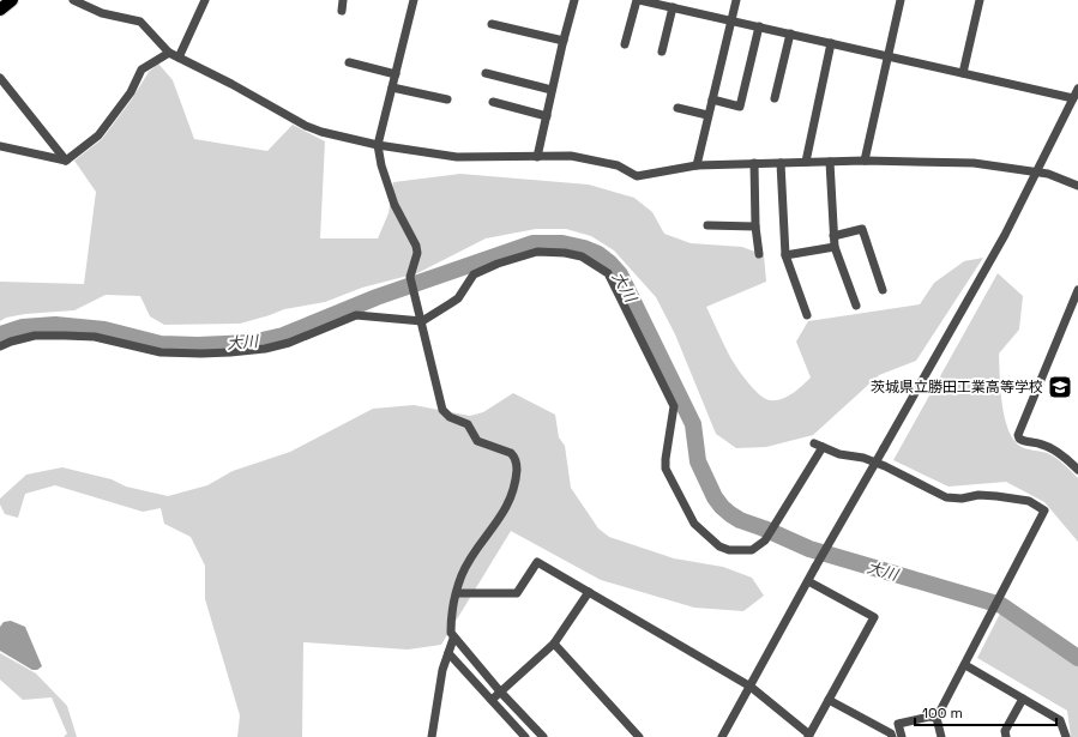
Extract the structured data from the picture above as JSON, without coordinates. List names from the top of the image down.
{
  "water": ["大川"],
  "places": {
    "school or university": ["茨城県立勝田工業高等学校"]
  },
  "scale_bar": "100 m"
}
